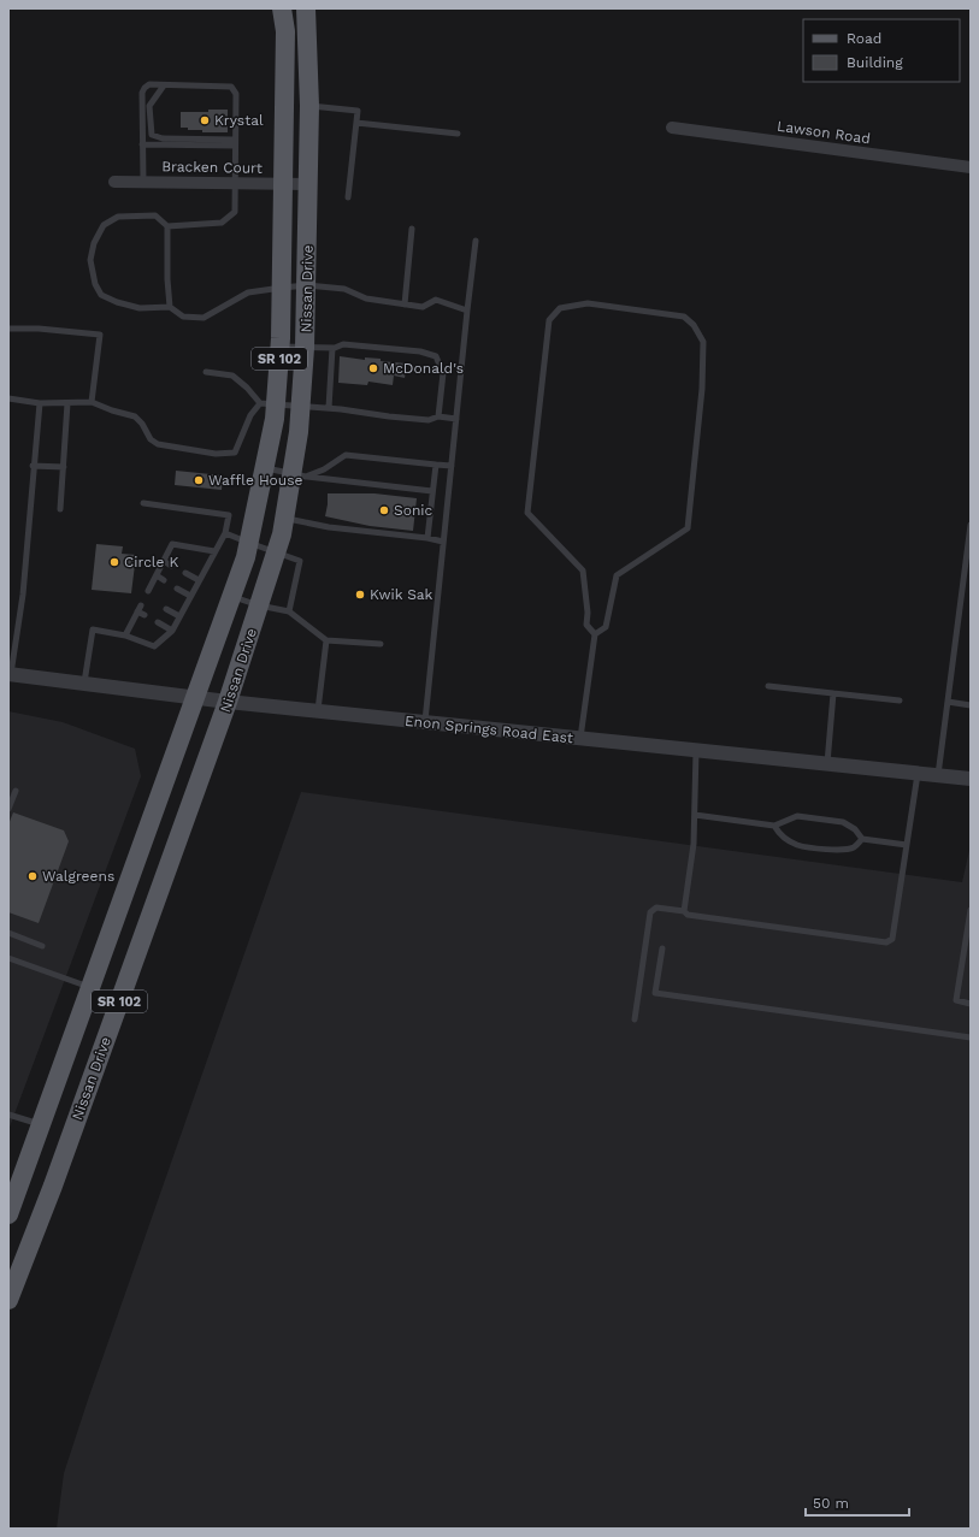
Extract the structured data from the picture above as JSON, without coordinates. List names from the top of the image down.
{
  "streets": {
    "main road": ["Nissan Drive", "SR 102"],
    "street": ["Lawson Road", "Bracken Court", "Enon Springs Road East"]
  },
  "crossings": [
    ["Bracken Court", "Nissan Drive"],
    ["Nissan Drive", "Enon Springs Road East"]
  ],
  "places": [
    "Krystal",
    "McDonald's",
    "Waffle House",
    "Sonic",
    "Circle K",
    "Kwik Sak",
    "Walgreens"
  ],
  "legend": ["Road", "Building"],
  "scale_bar": "50 m"
}
